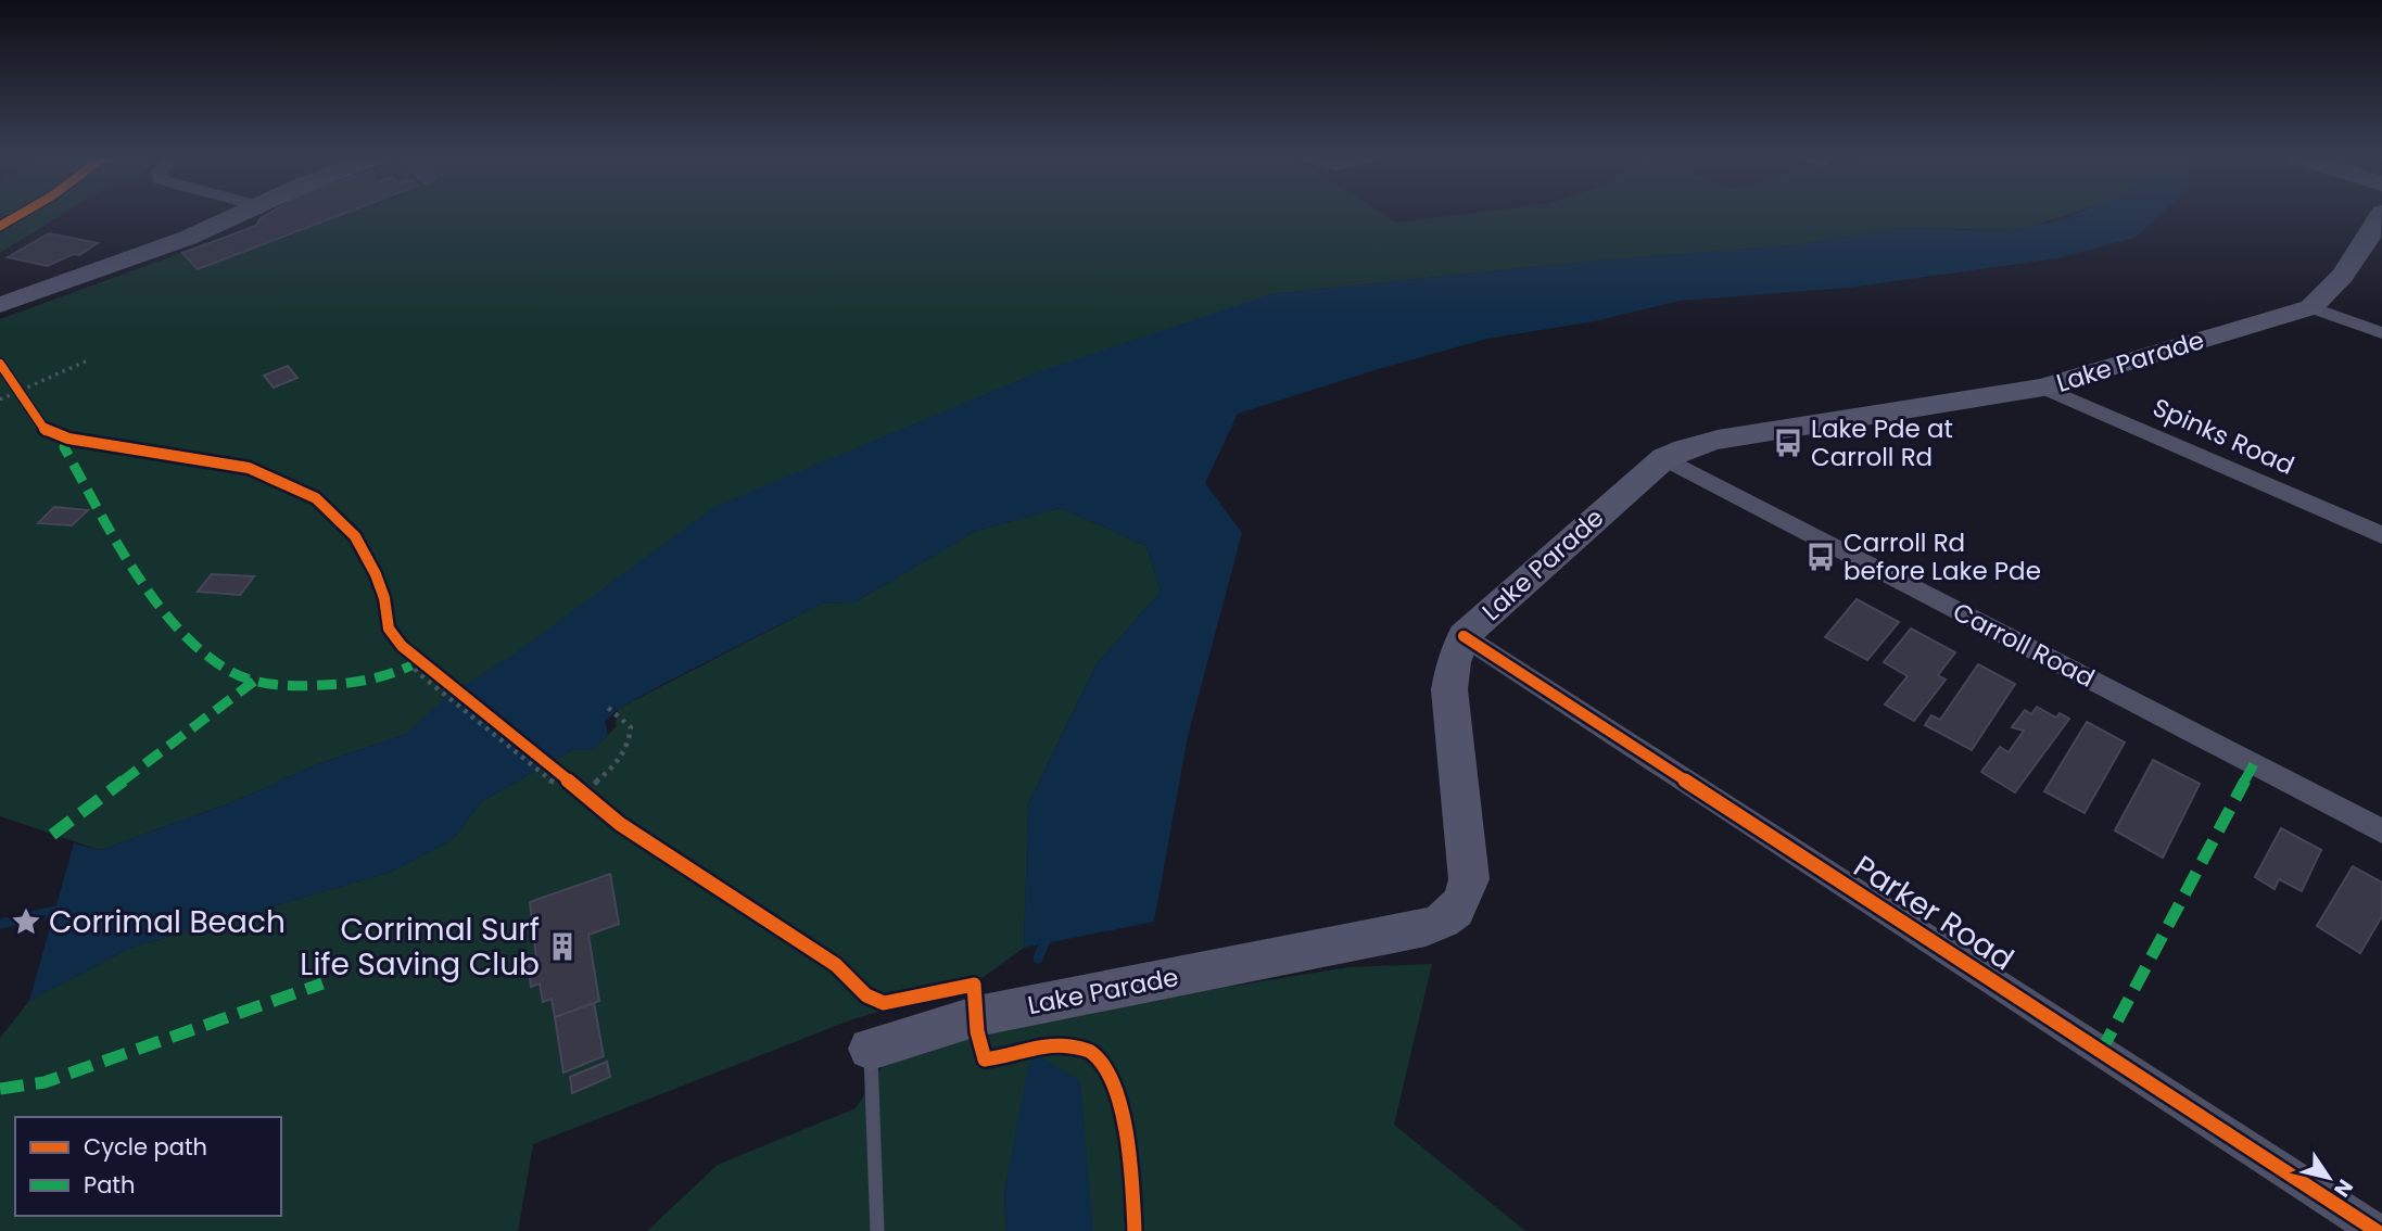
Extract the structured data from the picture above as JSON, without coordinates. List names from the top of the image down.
{
  "streets": {
    "main road": ["Lake Parade"],
    "street": ["Spinks Road", "Carroll Road", "Parker Road"]
  },
  "crossings": [
    ["Lake Parade", "Spinks Road"],
    ["Lake Parade", "Carroll Road"],
    ["Lake Parade", "Parker Road"]
  ],
  "places": {
    "bus stop": ["Lake Pde at Carroll Rd", "Carroll Rd before Lake Pde"],
    "place": ["Corrimal Beach"],
    "building": ["Corrimal Surf Life Saving Club"]
  },
  "legend": ["Cycle path", "Path"],
  "north": "bottom right"
}
